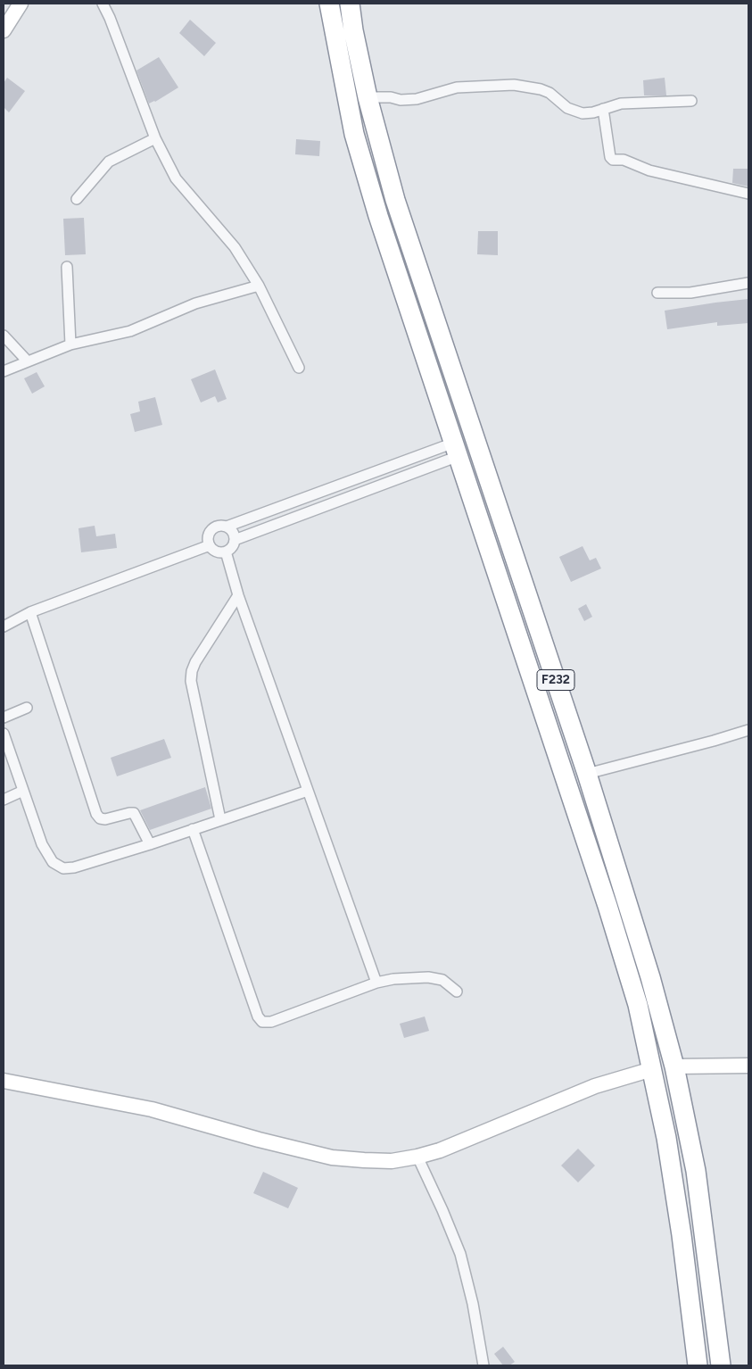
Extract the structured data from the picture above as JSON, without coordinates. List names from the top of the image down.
{
  "streets": {
    "highway": ["F232"]
  }
}
